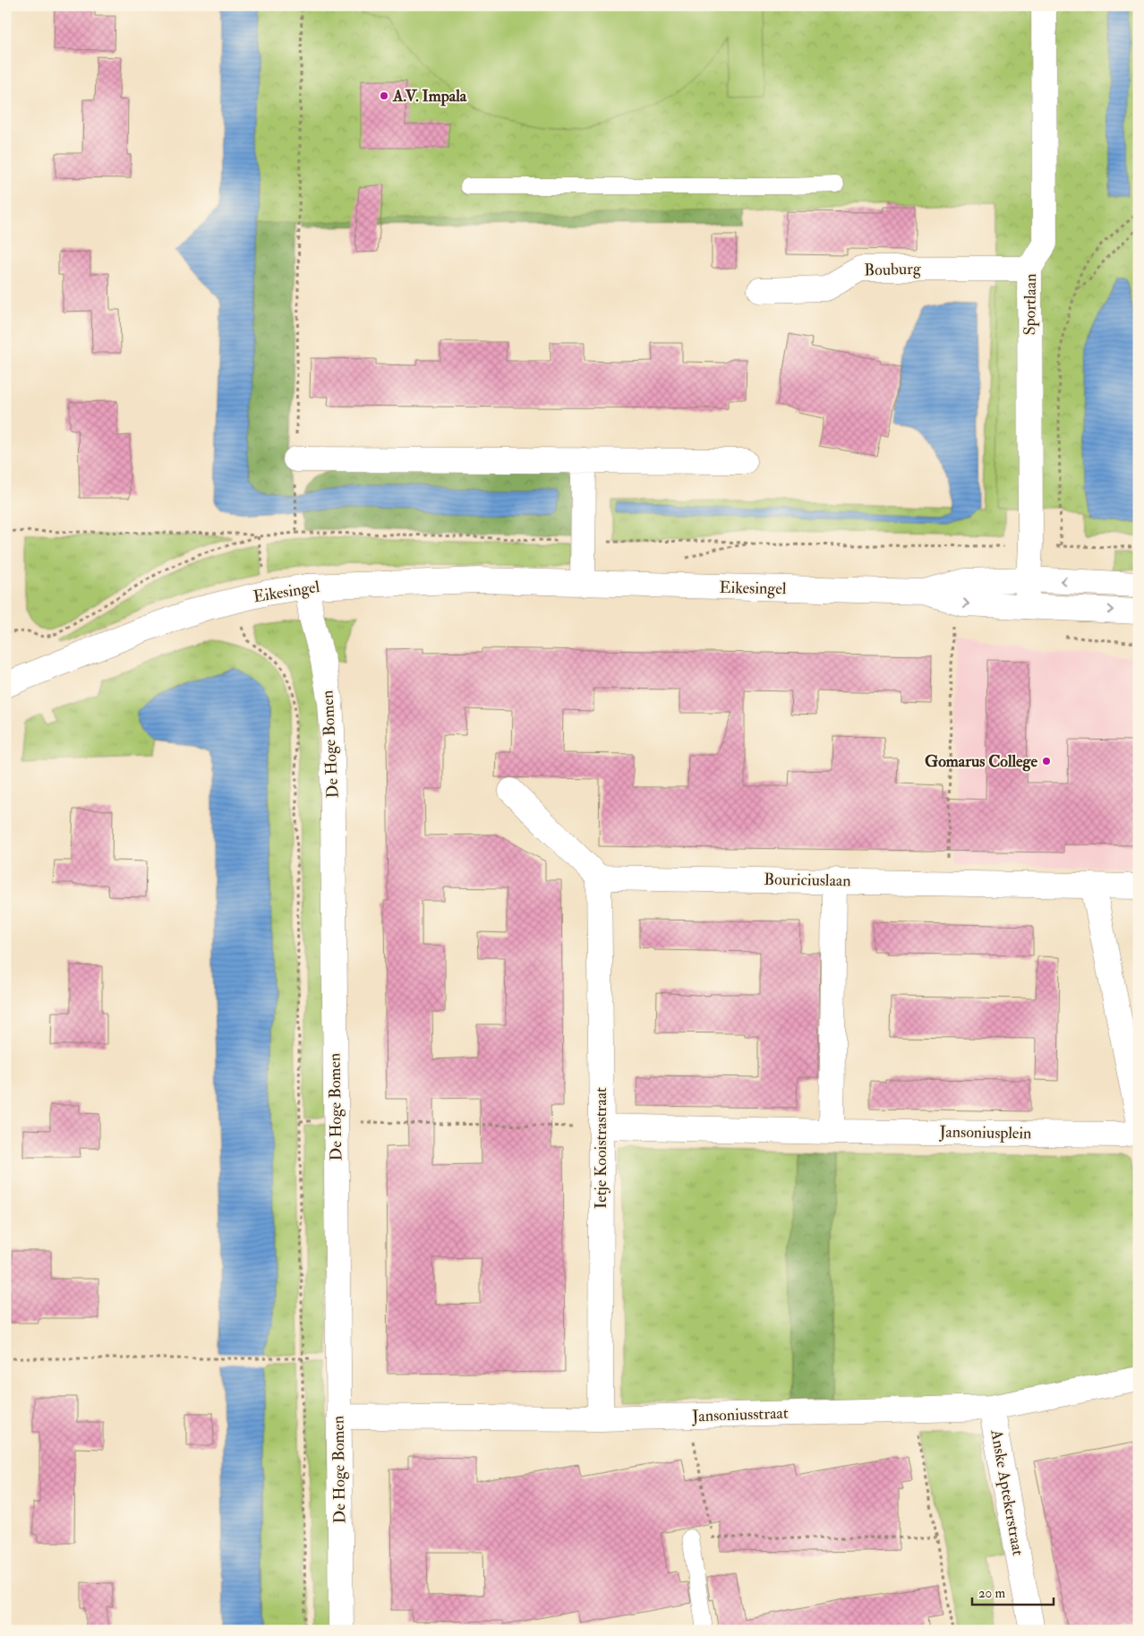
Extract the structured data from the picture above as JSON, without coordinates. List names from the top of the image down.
{
  "streets": {
    "street": [
      "Bouburg",
      "Sportlaan",
      "Eikesingel",
      "De Hoge Bomen",
      "Bouriciuslaan",
      "Jansoniusplein",
      "Ietje Kooistrastraat",
      "Jansoniusstraat",
      "Anske Aptekerstraat"
    ]
  },
  "crossings": [
    ["Bouburg", "Sportlaan"],
    ["Sportlaan", "Eikesingel"],
    ["Eikesingel", "De Hoge Bomen"],
    ["De Hoge Bomen", "Jansoniusstraat"],
    ["Bouriciuslaan", "Ietje Kooistrastraat"],
    ["Jansoniusplein", "Ietje Kooistrastraat"],
    ["Ietje Kooistrastraat", "Jansoniusstraat"],
    ["Jansoniusstraat", "Anske Aptekerstraat"]
  ],
  "places": ["A.V. Impala", "Gomarus College"],
  "scale_bar": "20 m"
}
